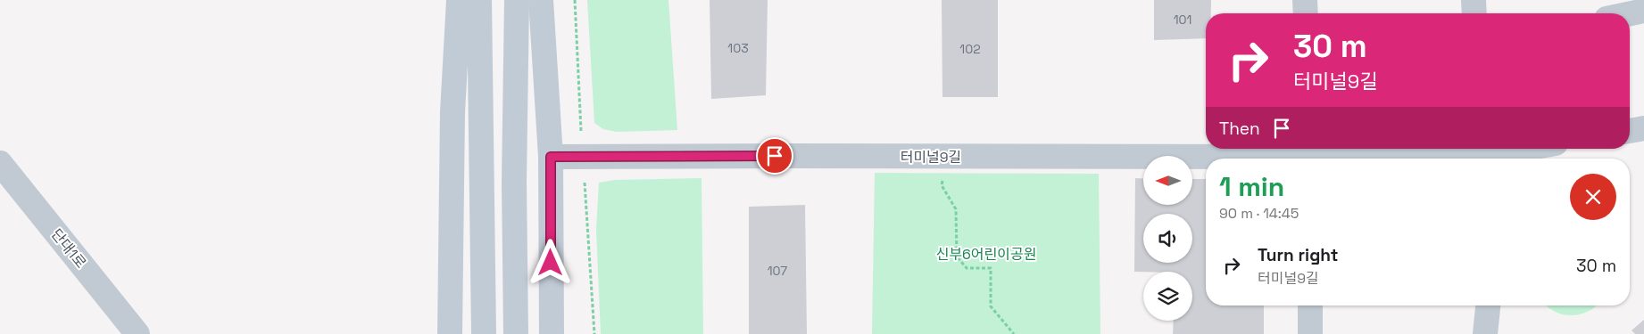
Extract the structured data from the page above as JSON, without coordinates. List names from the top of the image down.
{
  "streets": {
    "street": ["터미널9길", "단대1로"]
  },
  "parks": ["신부6어린이공원"],
  "house_numbers": [
    "101",
    "103",
    "102",
    "107"
  ],
  "north": "left",
  "page": {
    "turn": ["30 m", "터미널9길"],
    "then": "Then",
    "heading": ["1 min", "90 m · 14:45"],
    "list": [
      {
        "name": "Turn right",
        "note": "터미널9길",
        "value": "30 m"
      }
    ]
  }
}
